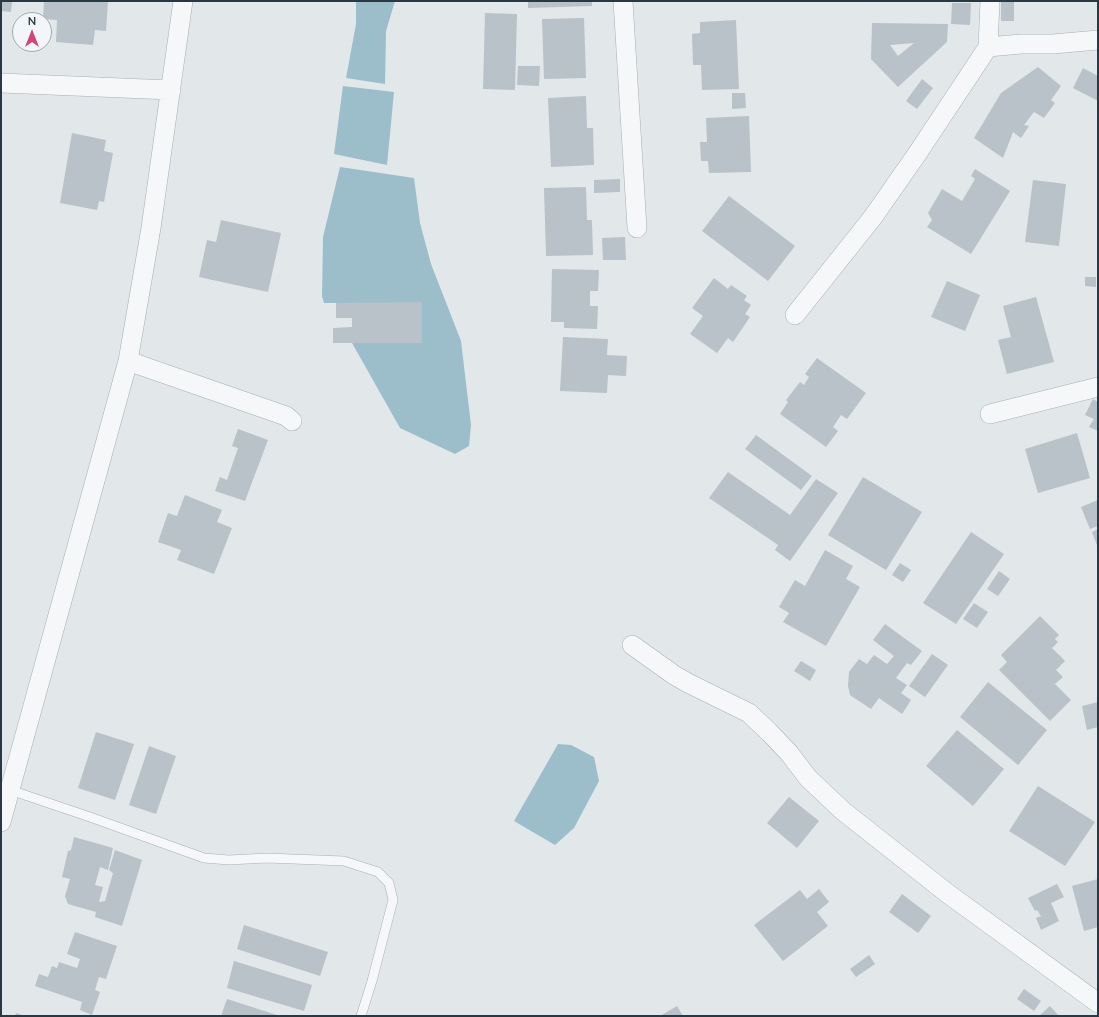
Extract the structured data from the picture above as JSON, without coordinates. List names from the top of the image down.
{
  "north": "top"
}
